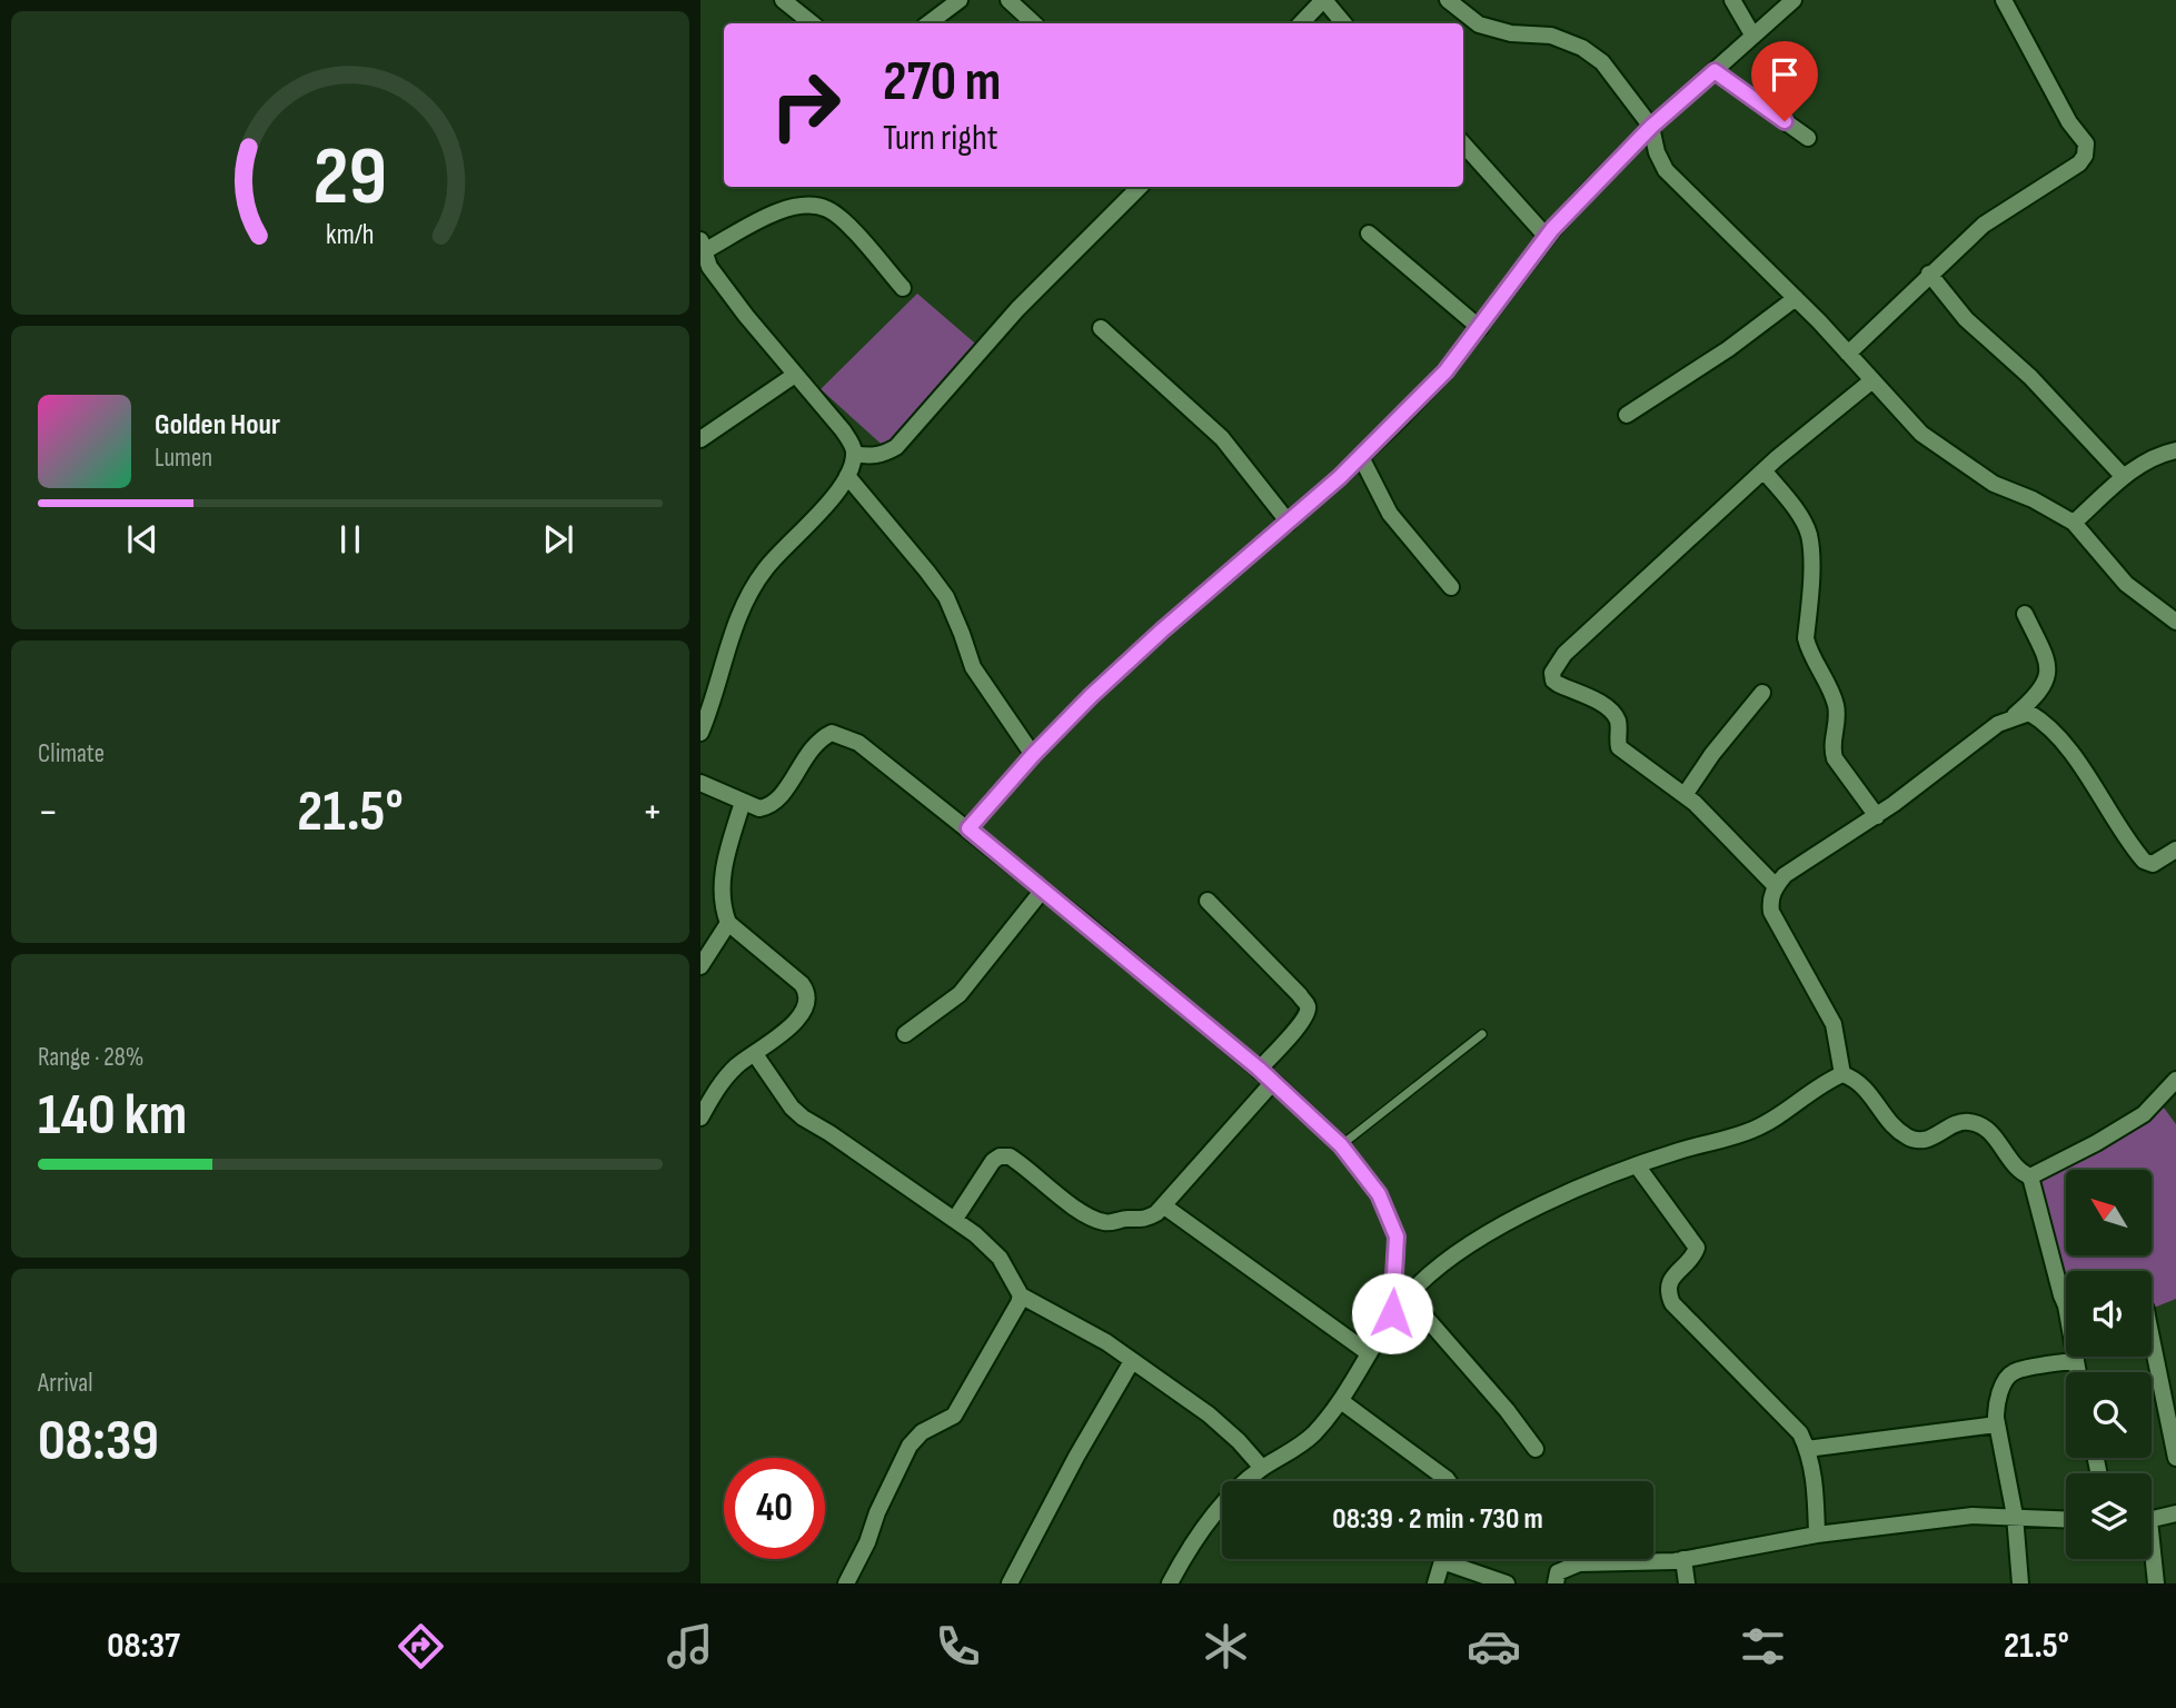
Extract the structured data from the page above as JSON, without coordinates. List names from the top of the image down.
{
  "north": "top left",
  "page": {
    "turn": ["270 m", "Turn right"],
    "song": ["Golden Hour", "Lumen"],
    "tile": [
      "Climate",
      ["Range · 28%", "140 km"],
      ["Arrival", "08:39"]
    ],
    "heat": ["−", "21.5°", "+"],
    "limit": "40",
    "trip": "08:39 · 2 min · 730 m",
    "tabs": ["08:37", "21.5°"],
    "gauge": ["29", "km/h"]
  }
}
